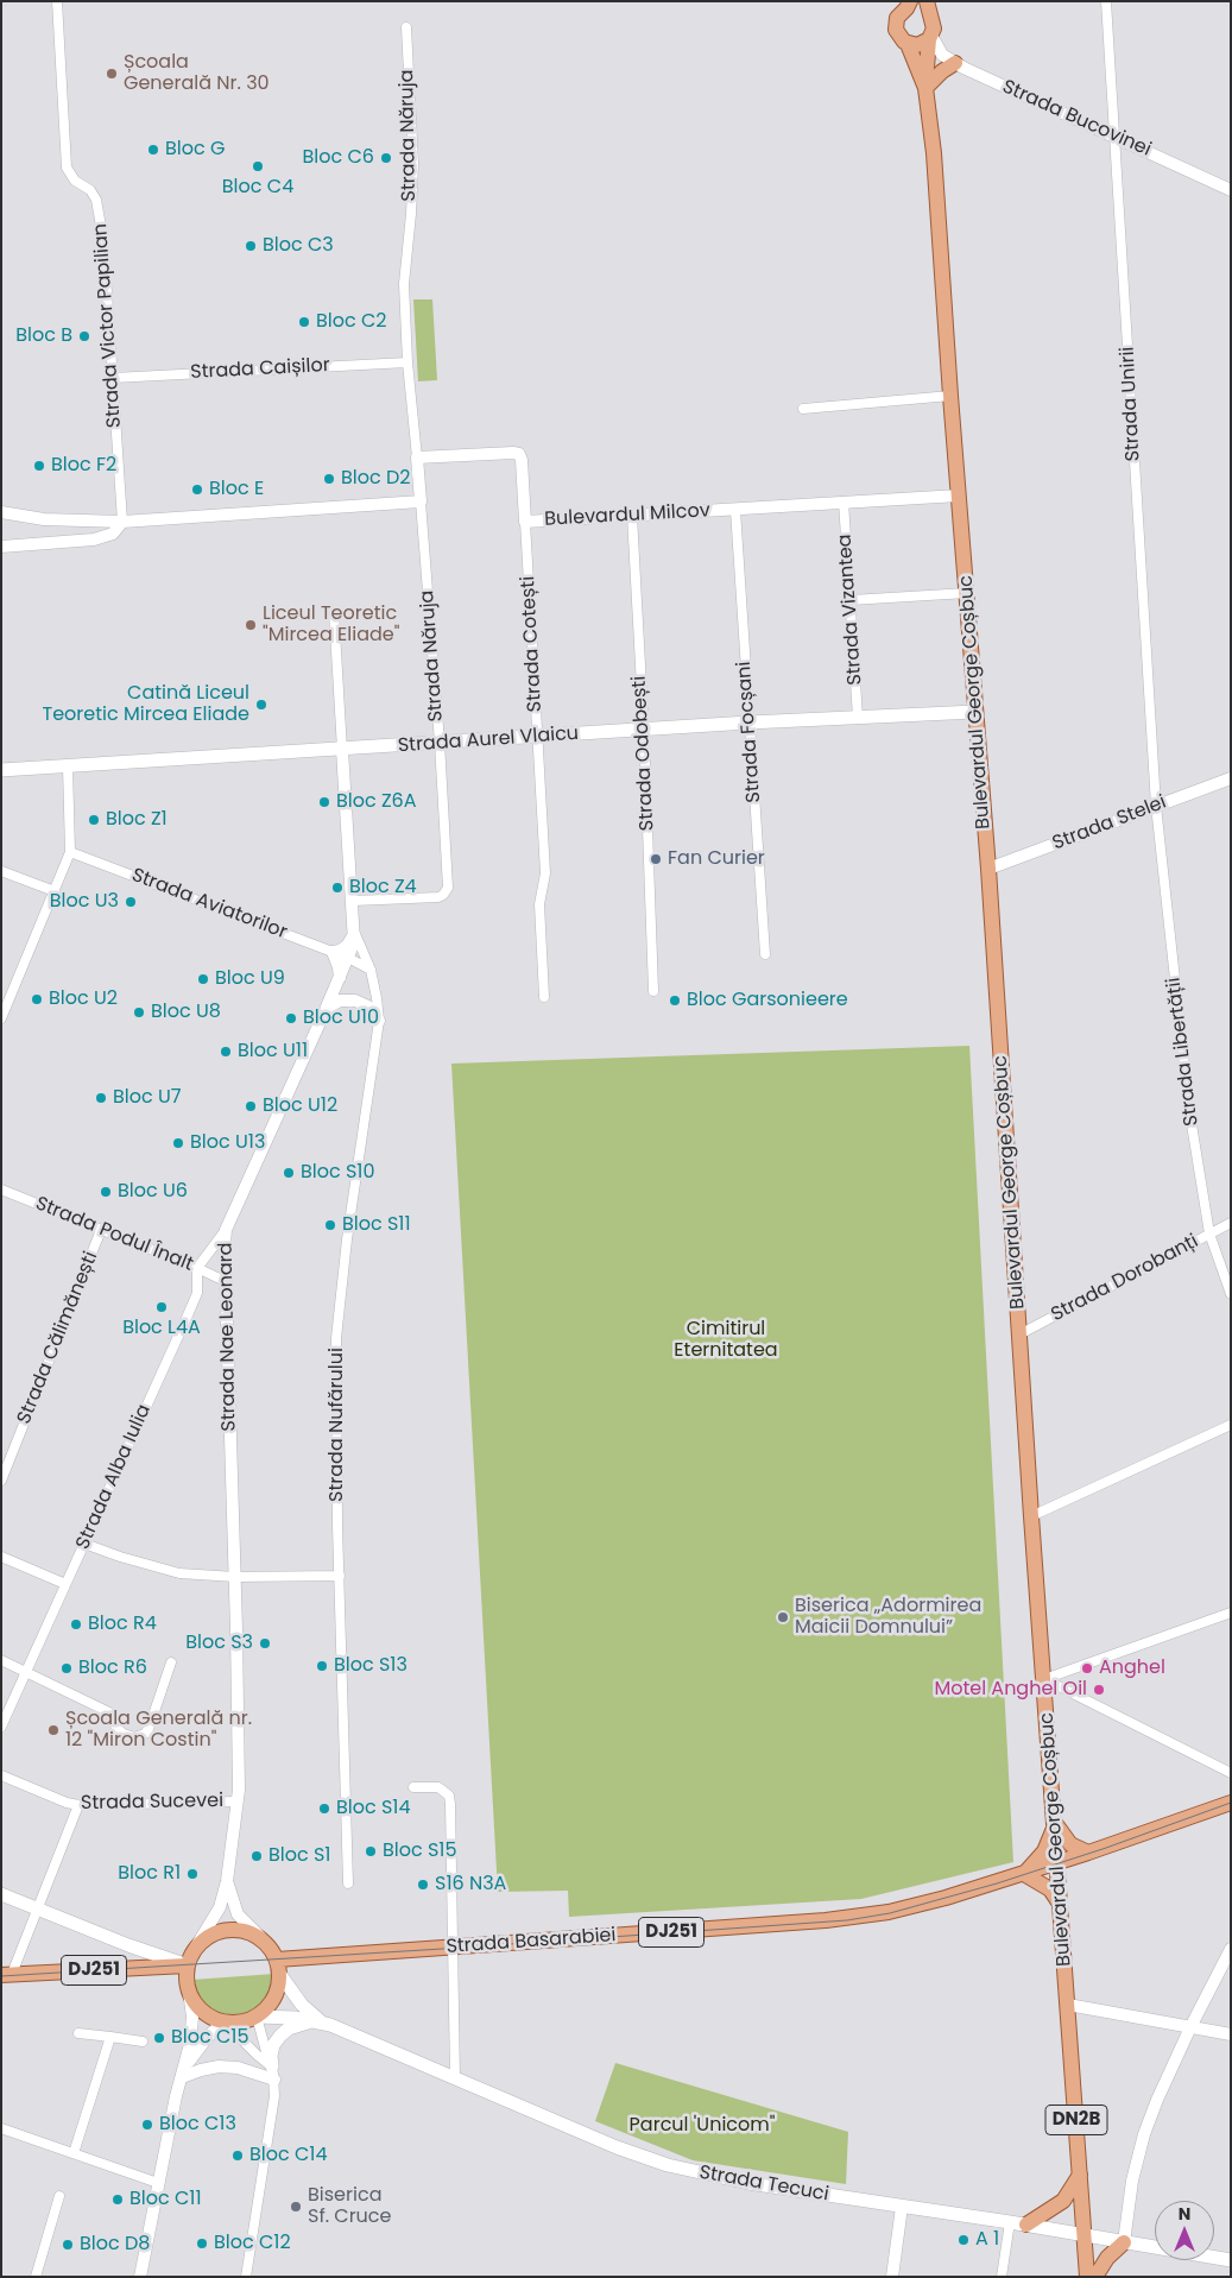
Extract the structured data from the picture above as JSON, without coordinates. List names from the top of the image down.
{
  "streets": {
    "main road": [
      "Bulevardul George Coșbuc",
      "Strada Aurel Vlaicu",
      "DJ251",
      "Strada Basarabiei",
      "DN2B",
      "Strada Tecuci"
    ],
    "street": [
      "Strada Bucovinei",
      "Strada Năruja",
      "Strada Victor Papilian",
      "Strada Caișilor",
      "Strada Unirii",
      "Bulevardul Milcov",
      "Strada Vizantea",
      "Strada Cotești",
      "Strada Focșani",
      "Strada Odobești",
      "Strada Stelei",
      "Strada Aviatorilor",
      "Strada Libertății",
      "Strada Podul Înalt",
      "Strada Dorobanți",
      "Strada Nae Leonard",
      "Strada Călimănești",
      "Strada Nufărului",
      "Strada Alba Iulia",
      "Strada Sucevei"
    ]
  },
  "crossings": [
    ["Strada Bucovinei", "Strada Unirii"],
    ["Strada Bucovinei", "Bulevardul George Coșbuc"],
    ["Strada Năruja", "Strada Caișilor"],
    ["Strada Năruja", "Bulevardul Milcov"],
    ["Strada Năruja", "Strada Aurel Vlaicu"],
    ["Strada Năruja", "Strada Nae Leonard"],
    ["Strada Victor Papilian", "Strada Caișilor"],
    ["Strada Unirii", "Strada Stelei"],
    ["Strada Unirii", "Strada Libertății"],
    ["Bulevardul Milcov", "Strada Vizantea"],
    ["Bulevardul Milcov", "Strada Cotești"],
    ["Bulevardul Milcov", "Bulevardul George Coșbuc"],
    ["Bulevardul Milcov", "Strada Focșani"],
    ["Bulevardul Milcov", "Strada Odobești"],
    ["Strada Vizantea", "Strada Aurel Vlaicu"],
    ["Strada Cotești", "Strada Aurel Vlaicu"],
    ["Bulevardul George Coșbuc", "Strada Aurel Vlaicu"],
    ["Bulevardul George Coșbuc", "Strada Stelei"],
    ["Bulevardul George Coșbuc", "Strada Dorobanți"],
    ["Bulevardul George Coșbuc", "Strada Basarabiei"],
    ["Bulevardul George Coșbuc", "Strada Tecuci"],
    ["Strada Focșani", "Strada Aurel Vlaicu"],
    ["Strada Aurel Vlaicu", "Strada Odobești"],
    ["Strada Aurel Vlaicu", "Strada Nae Leonard"],
    ["Strada Stelei", "Strada Libertății"],
    ["Strada Aviatorilor", "Strada Nae Leonard"],
    ["Strada Libertății", "Strada Dorobanți"],
    ["Strada Podul Înalt", "Strada Nae Leonard"],
    ["Strada Podul Înalt", "Strada Călimănești"],
    ["Strada Podul Înalt", "Strada Alba Iulia"],
    ["Strada Nae Leonard", "Strada Nufărului"],
    ["Strada Nae Leonard", "Strada Sucevei"],
    ["Strada Nae Leonard", "DJ251"],
    ["Strada Nae Leonard", "Strada Basarabiei"],
    ["Strada Nae Leonard", "Strada Tecuci"],
    ["DJ251", "Strada Basarabiei"],
    ["DJ251", "Strada Tecuci"],
    ["Strada Basarabiei", "Strada Tecuci"]
  ],
  "parks": ["Cimitirul Eternitatea", "Parcul 'Unicom\""],
  "places": [
    "Școala Generală Nr. 30",
    "Bloc G",
    "Bloc C6",
    "Bloc C4",
    "Bloc C3",
    "Bloc C2",
    "Bloc B",
    "Bloc F2",
    "Bloc D2",
    "Bloc E",
    "Liceul Teoretic \"Mircea Eliade\"",
    "Catină Liceul Teoretic Mircea Eliade",
    "Bloc Z6A",
    "Bloc Z1",
    "Fan Curier",
    "Bloc Z4",
    "Bloc U3",
    "Bloc U9",
    "Bloc U2",
    "Bloc Garsonieere",
    "Bloc U8",
    "Bloc U10",
    "Bloc U11",
    "Bloc U7",
    "Bloc U12",
    "Bloc U13",
    "Bloc S10",
    "Bloc U6",
    "Bloc S11",
    "Bloc L4A",
    "Biserica „Adormirea Maicii Domnului”",
    "Bloc R4",
    "Bloc S3",
    "Bloc S13",
    "Bloc R6",
    "Anghel",
    "Motel Anghel Oil",
    "Școala Generală nr. 12 \"Miron Costin\"",
    "Bloc S14",
    "Bloc S15",
    "Bloc S1",
    "Bloc R1",
    "S16 N3A",
    "Bloc C15",
    "Bloc C13",
    "Bloc C14",
    "Bloc C11",
    "Biserica Sf. Cruce",
    "A 1",
    "Bloc C12",
    "Bloc D8"
  ],
  "north": "top"
}
